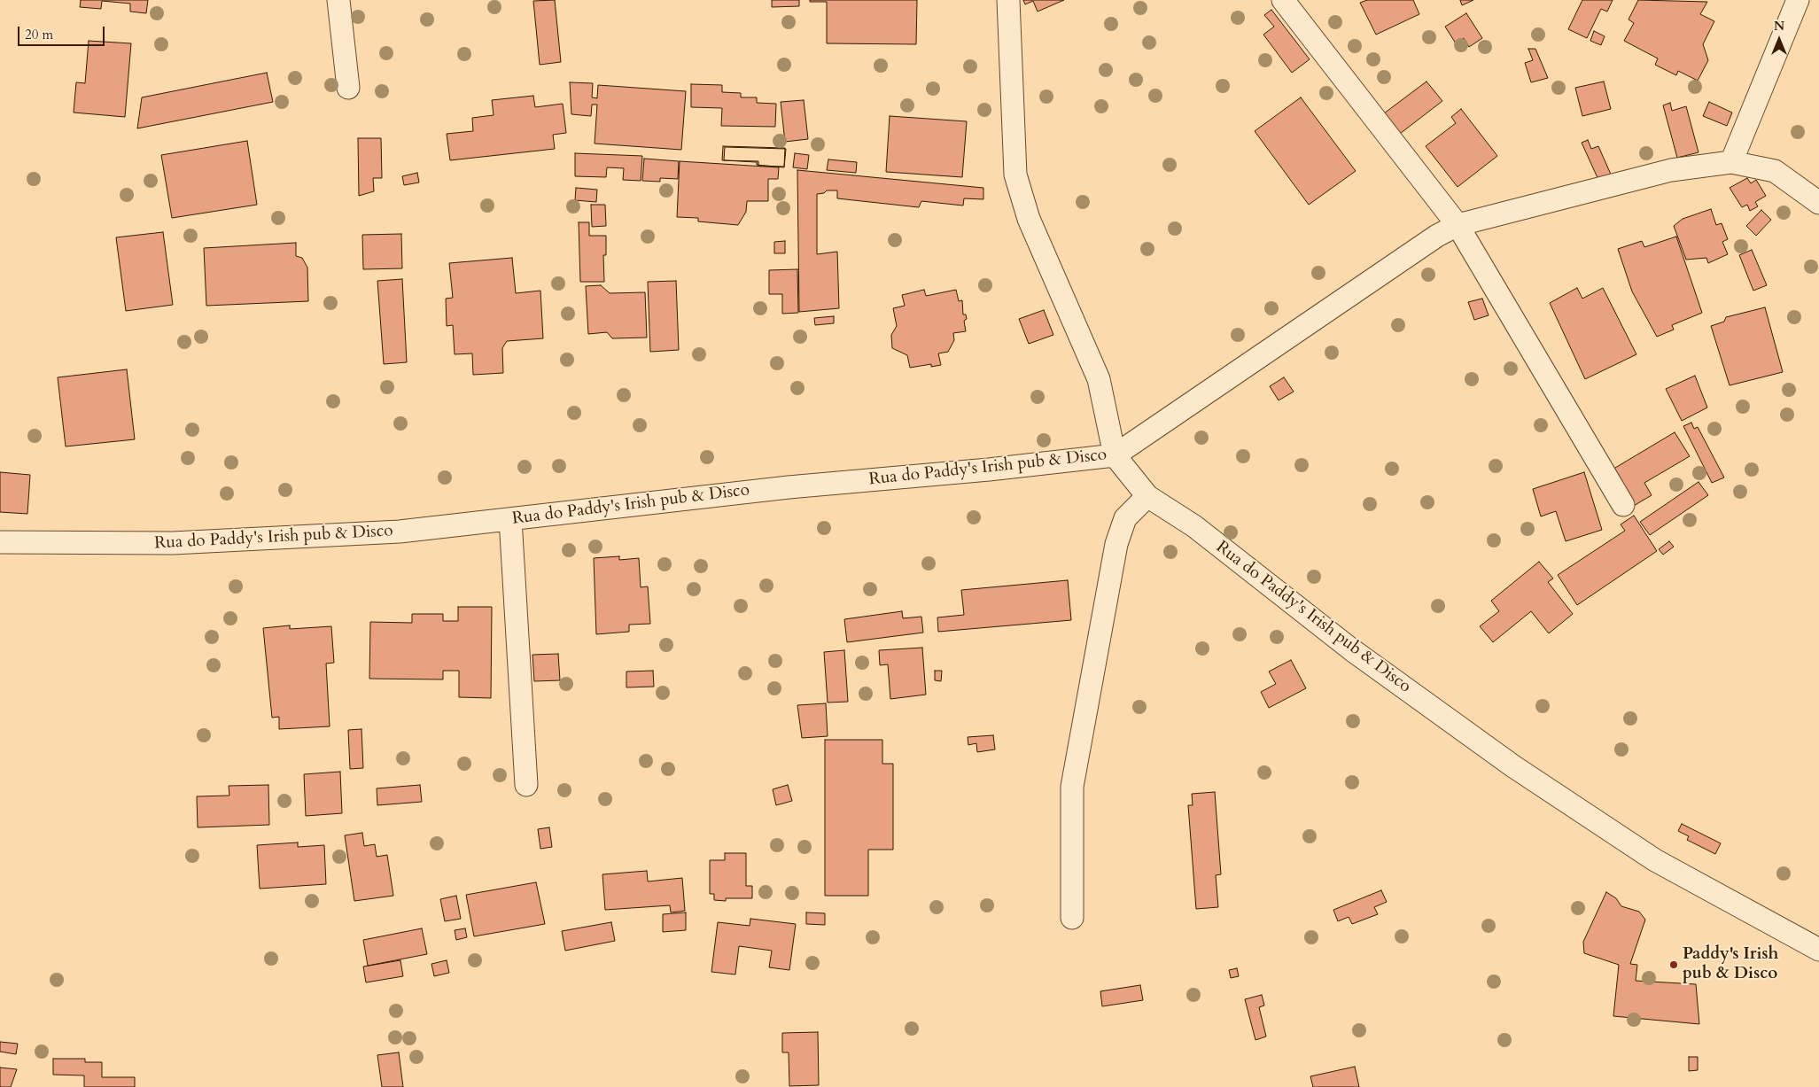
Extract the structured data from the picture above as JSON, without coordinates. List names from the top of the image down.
{
  "streets": {
    "street": ["Rua do Paddy's Irish pub & Disco"]
  },
  "places": ["Paddy's Irish pub & Disco"],
  "scale_bar": "20 m",
  "north": "top"
}
